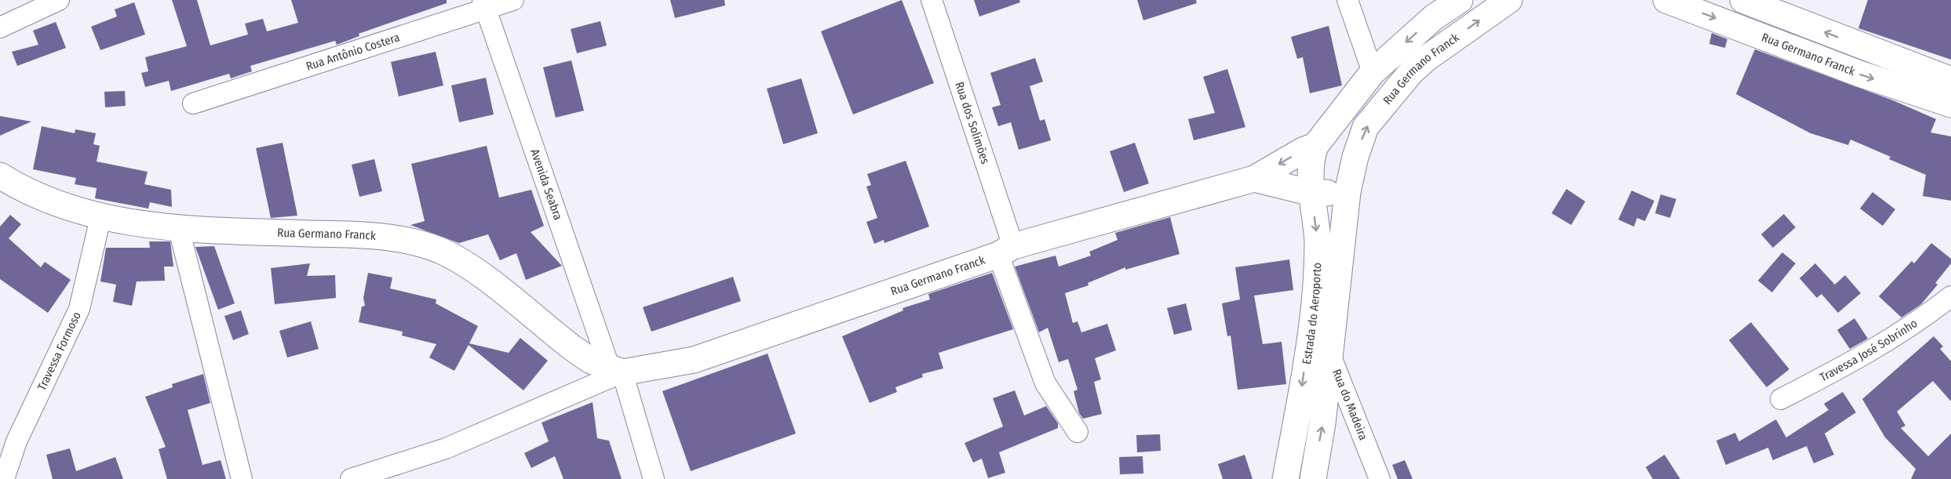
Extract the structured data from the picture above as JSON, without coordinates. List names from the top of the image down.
{
  "streets": {
    "main road": ["Rua Germano Franck", "Estrada do Aeroporto"],
    "street": [
      "Rua Antônio Costera",
      "Rua dos Solimões",
      "Avenida Seabra",
      "Travessa Formoso",
      "Travessa José Sobrinho",
      "Rua do Madeira"
    ]
  },
  "crossings": [
    ["Rua Antônio Costera", "Avenida Seabra"],
    ["Rua Germano Franck", "Rua dos Solimões"],
    ["Rua Germano Franck", "Avenida Seabra"],
    ["Rua Germano Franck", "Estrada do Aeroporto"],
    ["Rua Germano Franck", "Travessa Formoso"],
    ["Estrada do Aeroporto", "Rua do Madeira"]
  ]
}
